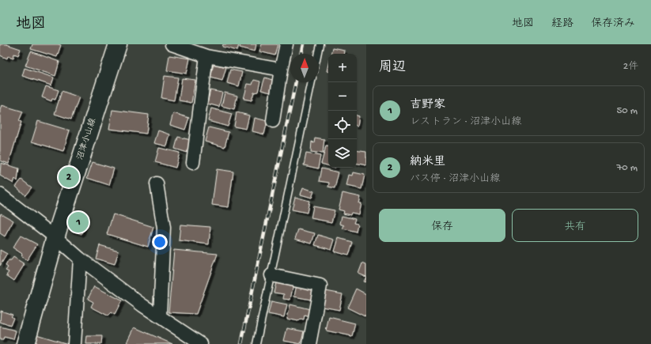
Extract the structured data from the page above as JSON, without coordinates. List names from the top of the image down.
{
  "streets": {
    "main road": ["沼津小山線"]
  },
  "north": "top",
  "page": {
    "header": "地図",
    "nav": ["地図", "経路", "保存済み"],
    "heading": ["周辺", "2件"],
    "map_buttons": ["+", "−"],
    "list": [
      {
        "mark": "1",
        "name": "吉野家",
        "note": "レストラン · 沼津小山線",
        "value": "50 m"
      },
      {
        "mark": "2",
        "name": "納米里",
        "note": "バス停 · 沼津小山線",
        "value": "70 m"
      }
    ],
    "pins": ["2", "1"],
    "buttons": ["保存", "共有"]
  }
}
